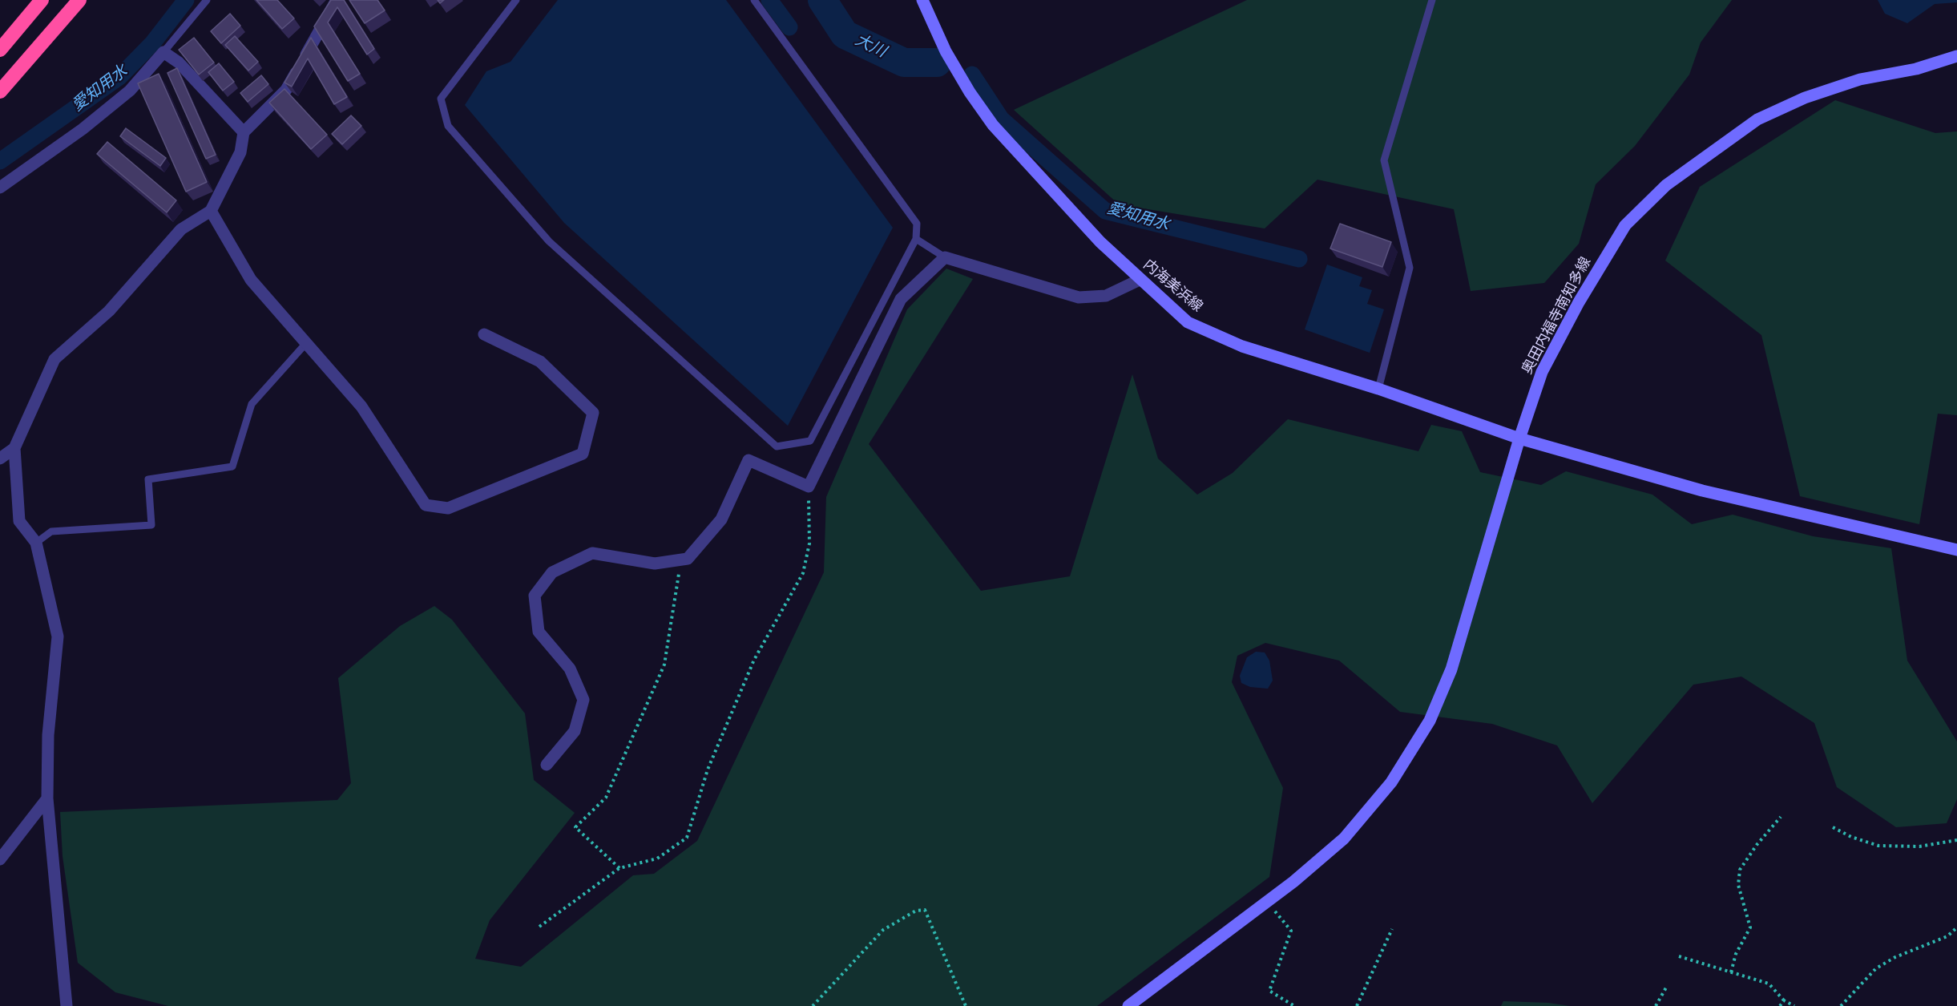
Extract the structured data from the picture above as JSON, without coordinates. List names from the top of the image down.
{
  "streets": {
    "main road": ["内海美浜線", "奥田内福寺南知多線"]
  },
  "crossings": [
    ["内海美浜線", "奥田内福寺南知多線"]
  ],
  "water": ["大川", "愛知用水"]
}
